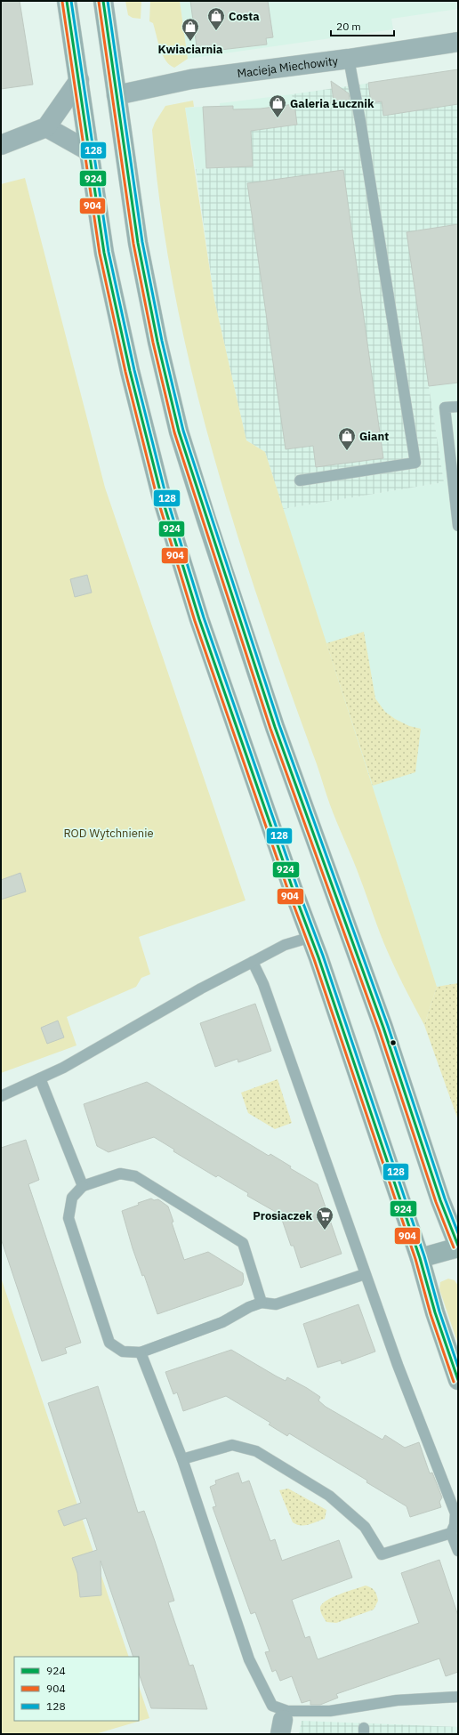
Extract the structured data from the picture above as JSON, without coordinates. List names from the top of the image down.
{
  "streets": {
    "street": ["Macieja Miechowity"]
  },
  "parks": ["ROD Wytchnienie"],
  "places": {
    "shop": [
      "Costa",
      "Kwiaciarnia",
      "Galeria Łucznik",
      "Giant"
    ],
    "supermarket": ["Prosiaczek"]
  },
  "lines": ["transit line 924", "transit line 128", "transit line 904"],
  "legend": ["924", "904", "128"],
  "scale_bar": "20 m"
}
